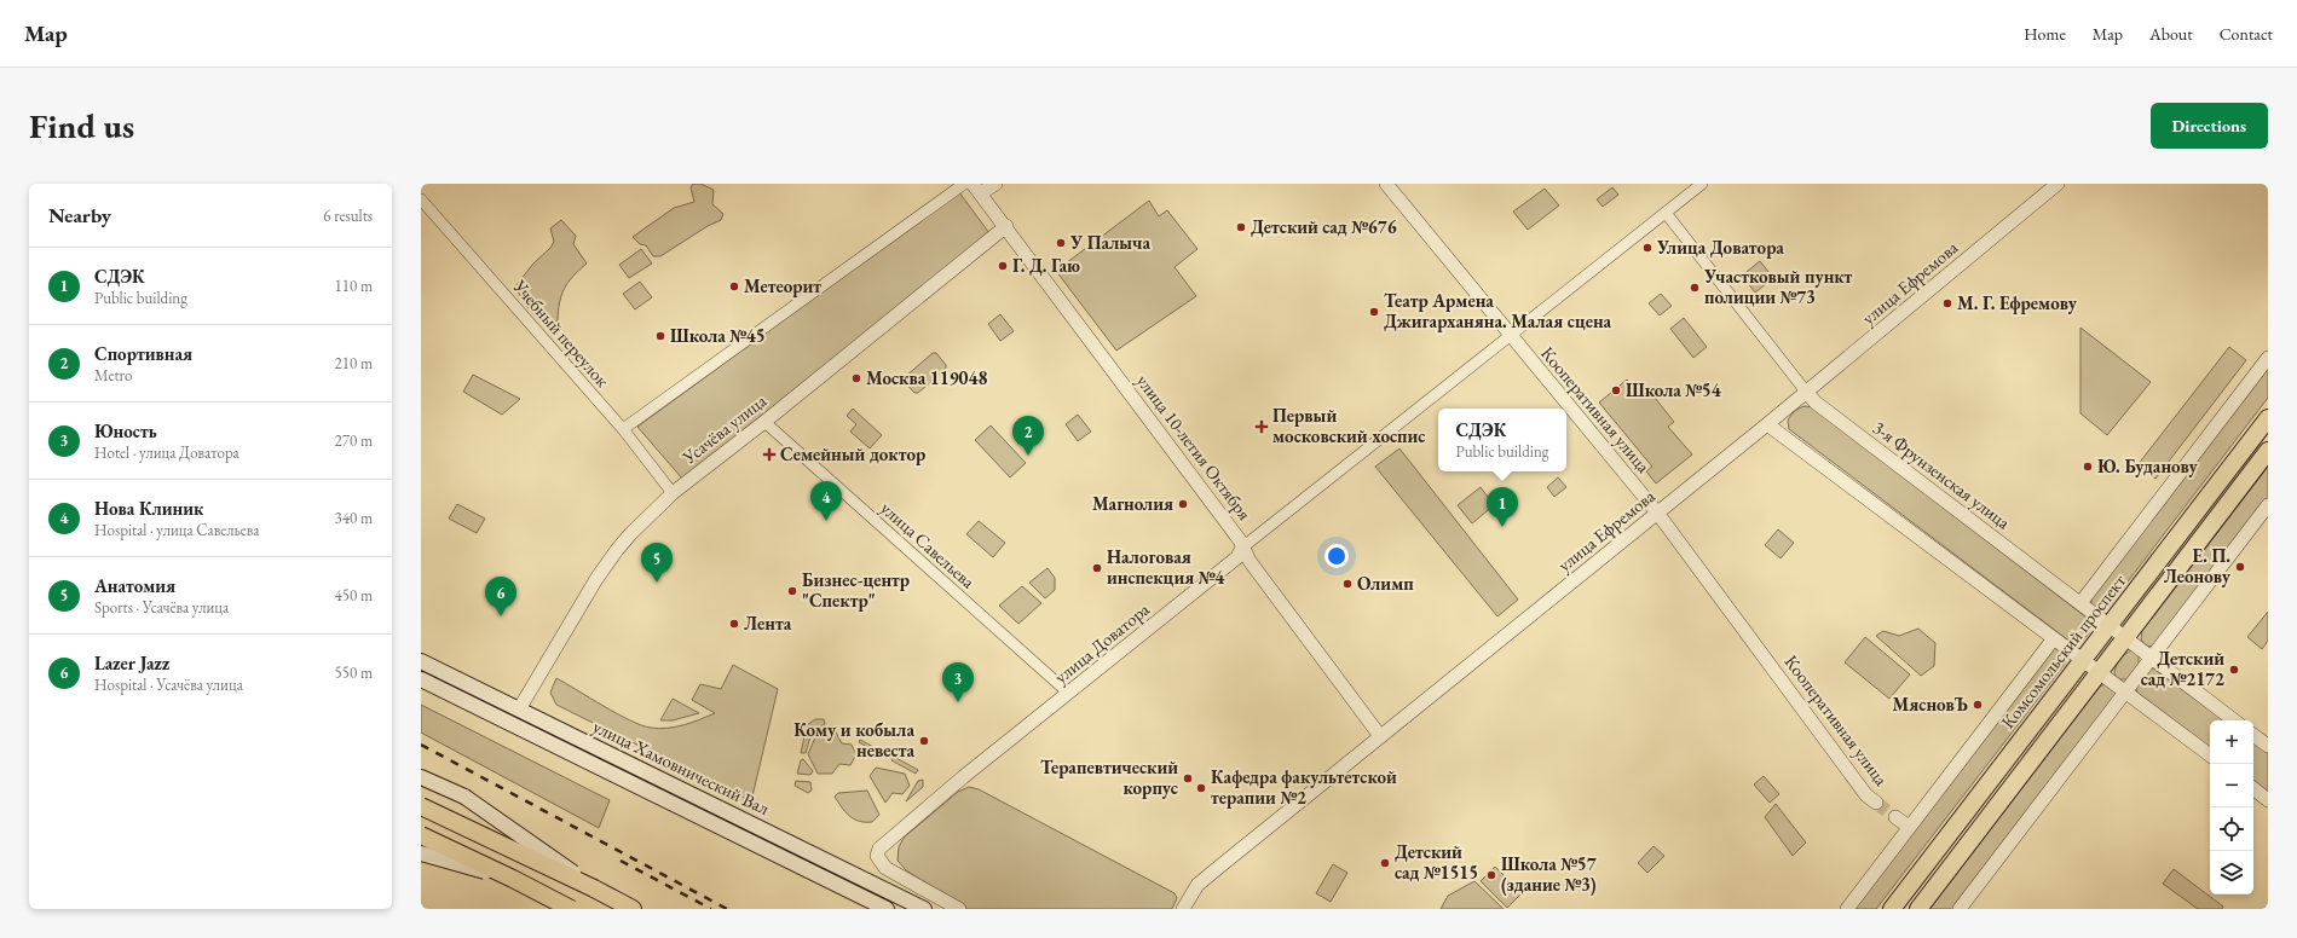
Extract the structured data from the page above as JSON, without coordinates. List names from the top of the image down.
{
  "streets": {
    "main road": ["Комсомольский проспект", "улица Хамовнический Вал"],
    "street": [
      "улица Ефремова",
      "Учебный переулок",
      "Кооперативная улица",
      "Усачёва улица",
      "улица 10-летия Октября",
      "3-я Фрунзенская улица",
      "улица Савельева",
      "улица Доватора"
    ]
  },
  "crossings": [
    ["улица Ефремова", "Кооперативная улица"],
    ["улица Ефремова", "улица 10-летия Октября"],
    ["улица Ефремова", "3-я Фрунзенская улица"],
    ["Учебный переулок", "Усачёва улица"],
    ["Кооперативная улица", "улица Доватора"],
    ["Усачёва улица", "улица 10-летия Октября"],
    ["Усачёва улица", "улица Савельева"],
    ["Усачёва улица", "улица Хамовнический Вал"],
    ["улица 10-летия Октября", "улица Доватора"],
    ["3-я Фрунзенская улица", "улица Доватора"],
    ["3-я Фрунзенская улица", "Комсомольский проспект"],
    ["улица Савельева", "улица Доватора"]
  ],
  "places": {
    "other": [
      "Детский сад №676",
      "У Палыча",
      "Улица Доватора",
      "Г. Д. Гаю",
      "Метеорит",
      "Участковый пункт полиции №73",
      "М. Г. Ефремову",
      "Театр Армена Джигарханяна. Малая сцена",
      "Школа №45",
      "Москва 119048",
      "Школа №54",
      "Ю. Буданову",
      "Магнолия",
      "Е. П. Леонову",
      "Налоговая инспекция №4",
      "Олимп",
      "Бизнес-центр \"Спектр\"",
      "Лента",
      "Детский сад №2172",
      "МясновЪ",
      "Кому и кобыла невеста",
      "Терапевтический корпус",
      "Кафедра факультетской терапии №2",
      "Детский сад №1515",
      "Школа №57 (здание №3)"
    ],
    "health": ["Первый московский хоспис", "Семейный доктор"]
  },
  "page": {
    "header": "Map",
    "nav": [
      "Home",
      "Map",
      "About",
      "Contact"
    ],
    "buttons": "Directions",
    "title": "Find us",
    "heading": ["Nearby", "6 results"],
    "list": [
      {
        "mark": "1",
        "name": "СДЭК",
        "note": "Public building",
        "value": "110 m"
      },
      {
        "mark": "2",
        "name": "Спортивная",
        "note": "Metro",
        "value": "210 m"
      },
      {
        "mark": "3",
        "name": "Юность",
        "note": "Hotel · улица Доватора",
        "value": "270 m"
      },
      {
        "mark": "4",
        "name": "Нова Клиник",
        "note": "Hospital · улица Савельева",
        "value": "340 m"
      },
      {
        "mark": "5",
        "name": "Анатомия",
        "note": "Sports · Усачёва улица",
        "value": "450 m"
      },
      {
        "mark": "6",
        "name": "Lazer Jazz",
        "note": "Hospital · Усачёва улица",
        "value": "550 m"
      }
    ],
    "popup": ["СДЭК", "Public building"],
    "pins": [
      "2",
      "4",
      "1",
      "5",
      "6",
      "3"
    ],
    "map_buttons": ["+", "−"]
  }
}
